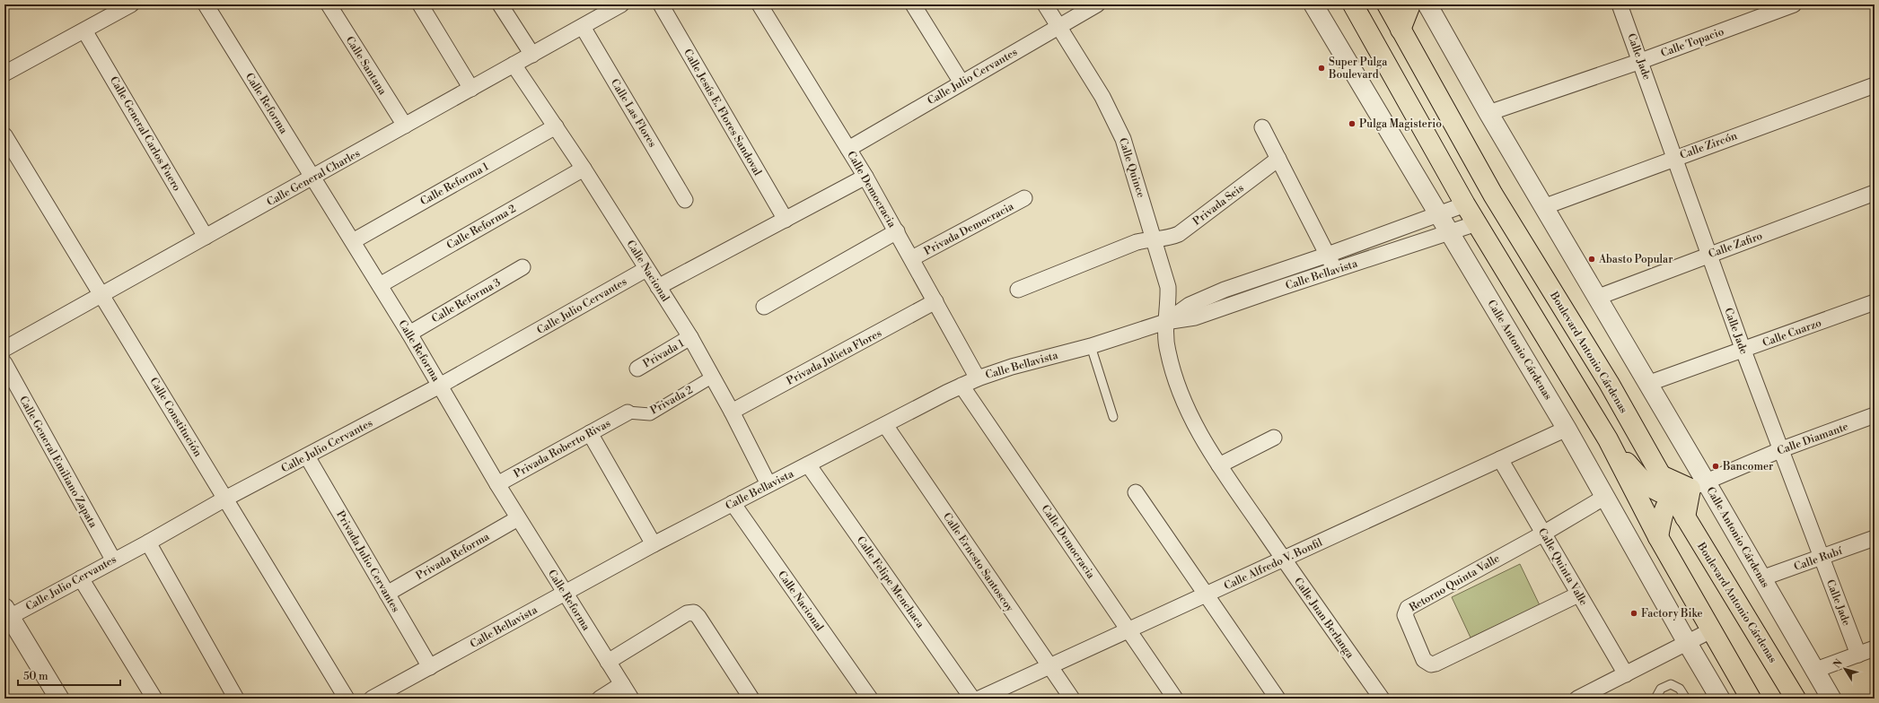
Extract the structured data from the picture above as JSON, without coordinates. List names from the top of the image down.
{
  "streets": {
    "main road": ["Boulevard Antonio Cárdenas"],
    "street": [
      "Calle Topacio",
      "Calle Jade",
      "Calle Santana",
      "Calle Julio Cervantes",
      "Calle Reforma",
      "Calle Jesús E. Flores Sandoval",
      "Calle Las Flores",
      "Calle General Carlos Fuero",
      "Calle Zircón",
      "Calle Quince",
      "Calle General Charles",
      "Calle Reforma 1",
      "Calle Democracia",
      "Privada Seis",
      "Calle Reforma 2",
      "Privada Democracia",
      "Calle Zafiro",
      "Calle Nacional",
      "Calle Bellavista",
      "Calle Reforma 3",
      "Calle Cuarzo",
      "Calle Antonio Cárdenas",
      "Privada 1",
      "Privada Julieta Flores",
      "Privada 2",
      "Calle Constitución",
      "Calle Diamante",
      "Privada Roberto Rivas",
      "Calle General Emiliano Zapata",
      "Privada Reforma",
      "Calle Rubí",
      "Privada Julio Cervantes",
      "Calle Ernesto Santoscoy",
      "Calle Alfredo V. Bonfil",
      "Calle Quinta Valle",
      "Calle Felipe Menchaca",
      "Retorno Quinta Valle",
      "Calle Juan Berlanga"
    ]
  },
  "crossings": [
    ["Calle Topacio", "Calle Jade"],
    ["Calle Topacio", "Calle Antonio Cárdenas"],
    ["Calle Jade", "Calle Zircón"],
    ["Calle Jade", "Calle Zafiro"],
    ["Calle Jade", "Calle Cuarzo"],
    ["Calle Jade", "Calle Diamante"],
    ["Calle Jade", "Calle Rubí"],
    ["Calle Santana", "Calle General Charles"],
    ["Calle Julio Cervantes", "Calle Reforma"],
    ["Calle Julio Cervantes", "Calle Quince"],
    ["Calle Julio Cervantes", "Calle Democracia"],
    ["Calle Julio Cervantes", "Calle Nacional"],
    ["Calle Julio Cervantes", "Calle Constitución"],
    ["Calle Julio Cervantes", "Calle General Emiliano Zapata"],
    ["Calle Julio Cervantes", "Privada Julio Cervantes"],
    ["Calle Reforma", "Calle General Charles"],
    ["Calle Reforma", "Calle Reforma 1"],
    ["Calle Reforma", "Calle Reforma 2"],
    ["Calle Reforma", "Calle Bellavista"],
    ["Calle Reforma", "Calle Reforma 3"],
    ["Calle Reforma", "Privada Roberto Rivas"],
    ["Calle Reforma", "Privada Reforma"],
    ["Calle Las Flores", "Calle General Charles"],
    ["Calle General Carlos Fuero", "Calle General Charles"],
    ["Calle Zircón", "Calle Antonio Cárdenas"],
    ["Calle Quince", "Privada Seis"],
    ["Calle Quince", "Calle Bellavista"],
    ["Calle Quince", "Calle Juan Berlanga"],
    ["Calle General Charles", "Calle Nacional"],
    ["Calle General Charles", "Calle Constitución"],
    ["Calle Reforma 1", "Calle Nacional"],
    ["Calle Democracia", "Privada Democracia"],
    ["Calle Democracia", "Calle Bellavista"],
    ["Calle Democracia", "Privada Julieta Flores"],
    ["Calle Democracia", "Calle Alfredo V. Bonfil"],
    ["Calle Reforma 2", "Calle Nacional"],
    ["Calle Zafiro", "Calle Antonio Cárdenas"],
    ["Calle Nacional", "Calle Bellavista"],
    ["Calle Nacional", "Privada 1"],
    ["Calle Nacional", "Privada Julieta Flores"],
    ["Calle Nacional", "Privada 2"],
    ["Calle Bellavista", "Calle Antonio Cárdenas"],
    ["Calle Bellavista", "Privada Julio Cervantes"],
    ["Calle Bellavista", "Calle Ernesto Santoscoy"],
    ["Calle Bellavista", "Calle Felipe Menchaca"],
    ["Calle Bellavista", "Calle Juan Berlanga"],
    ["Calle Cuarzo", "Calle Antonio Cárdenas"],
    ["Calle Antonio Cárdenas", "Calle Diamante"],
    ["Calle Antonio Cárdenas", "Calle Rubí"],
    ["Calle Antonio Cárdenas", "Calle Alfredo V. Bonfil"],
    ["Calle Antonio Cárdenas", "Retorno Quinta Valle"],
    ["Boulevard Antonio Cárdenas", "Calle Diamante"],
    ["Privada 2", "Privada Roberto Rivas"],
    ["Privada Reforma", "Privada Julio Cervantes"],
    ["Calle Ernesto Santoscoy", "Calle Alfredo V. Bonfil"],
    ["Calle Alfredo V. Bonfil", "Calle Quinta Valle"],
    ["Calle Alfredo V. Bonfil", "Calle Juan Berlanga"],
    ["Calle Quinta Valle", "Retorno Quinta Valle"]
  ],
  "places": [
    "Super Pulga Boulevard",
    "Pulga Magisterio",
    "Abasto Popular",
    "Bancomer",
    "Factory Bike"
  ],
  "scale_bar": "50 m",
  "north": "top left"
}
